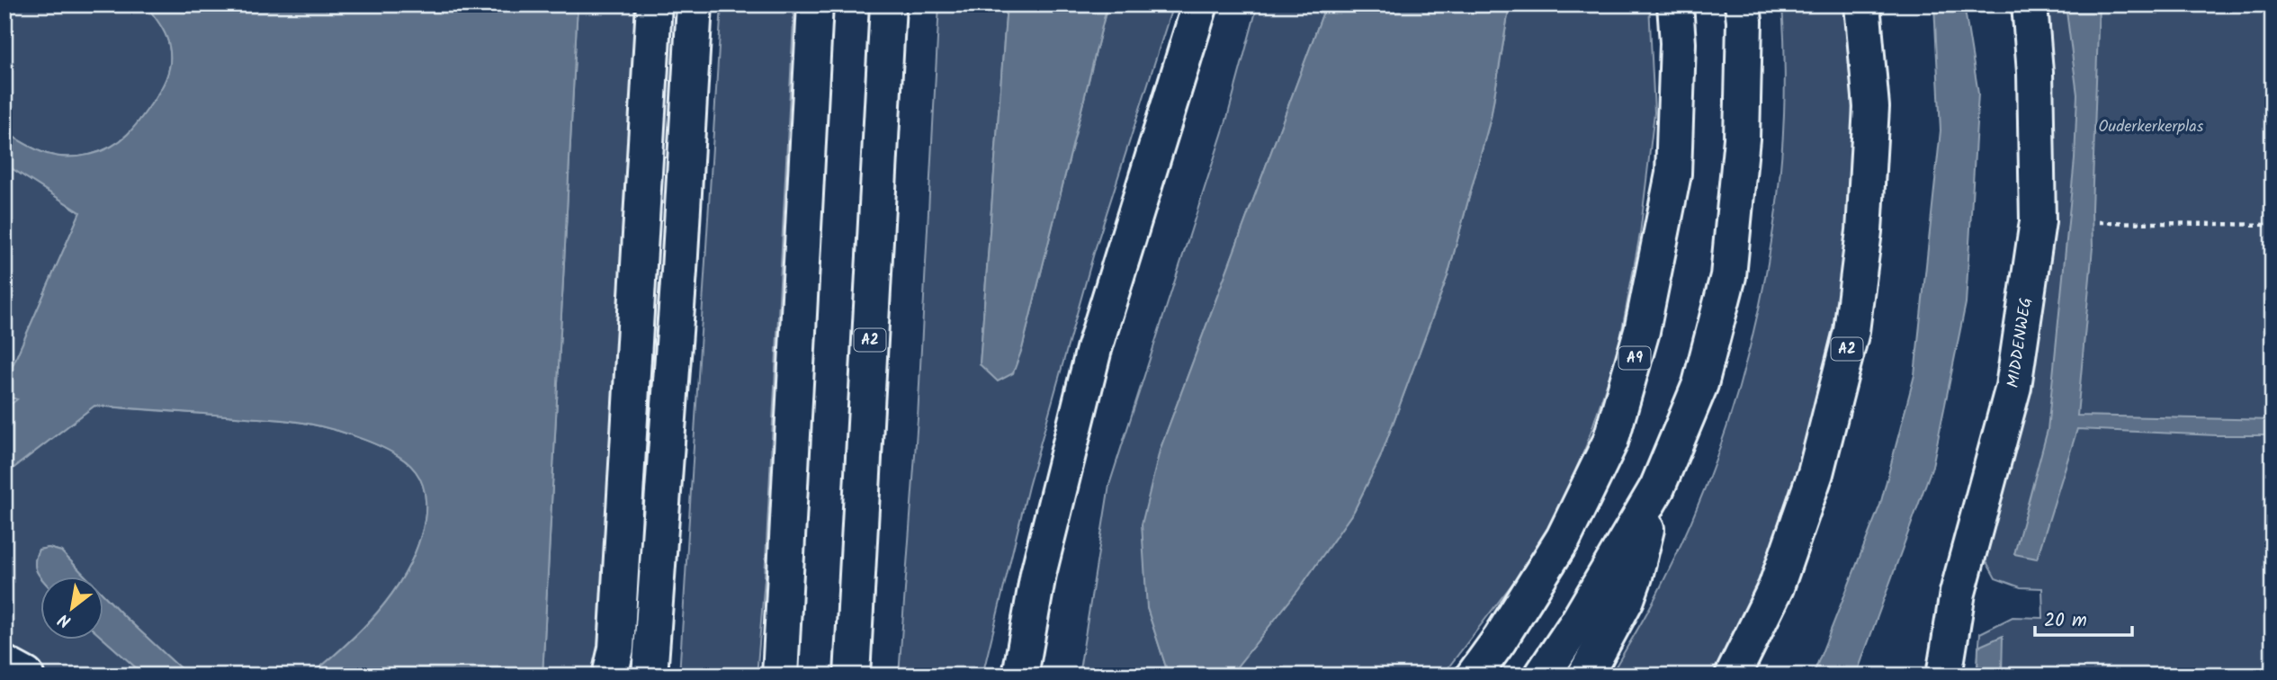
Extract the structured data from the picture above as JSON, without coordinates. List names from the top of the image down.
{
  "streets": {
    "main road": ["A2", "MIDDENWEG", "A9"]
  },
  "parks": ["Ouderkerkerplas"],
  "scale_bar": "20 m",
  "north": "bottom left"
}
